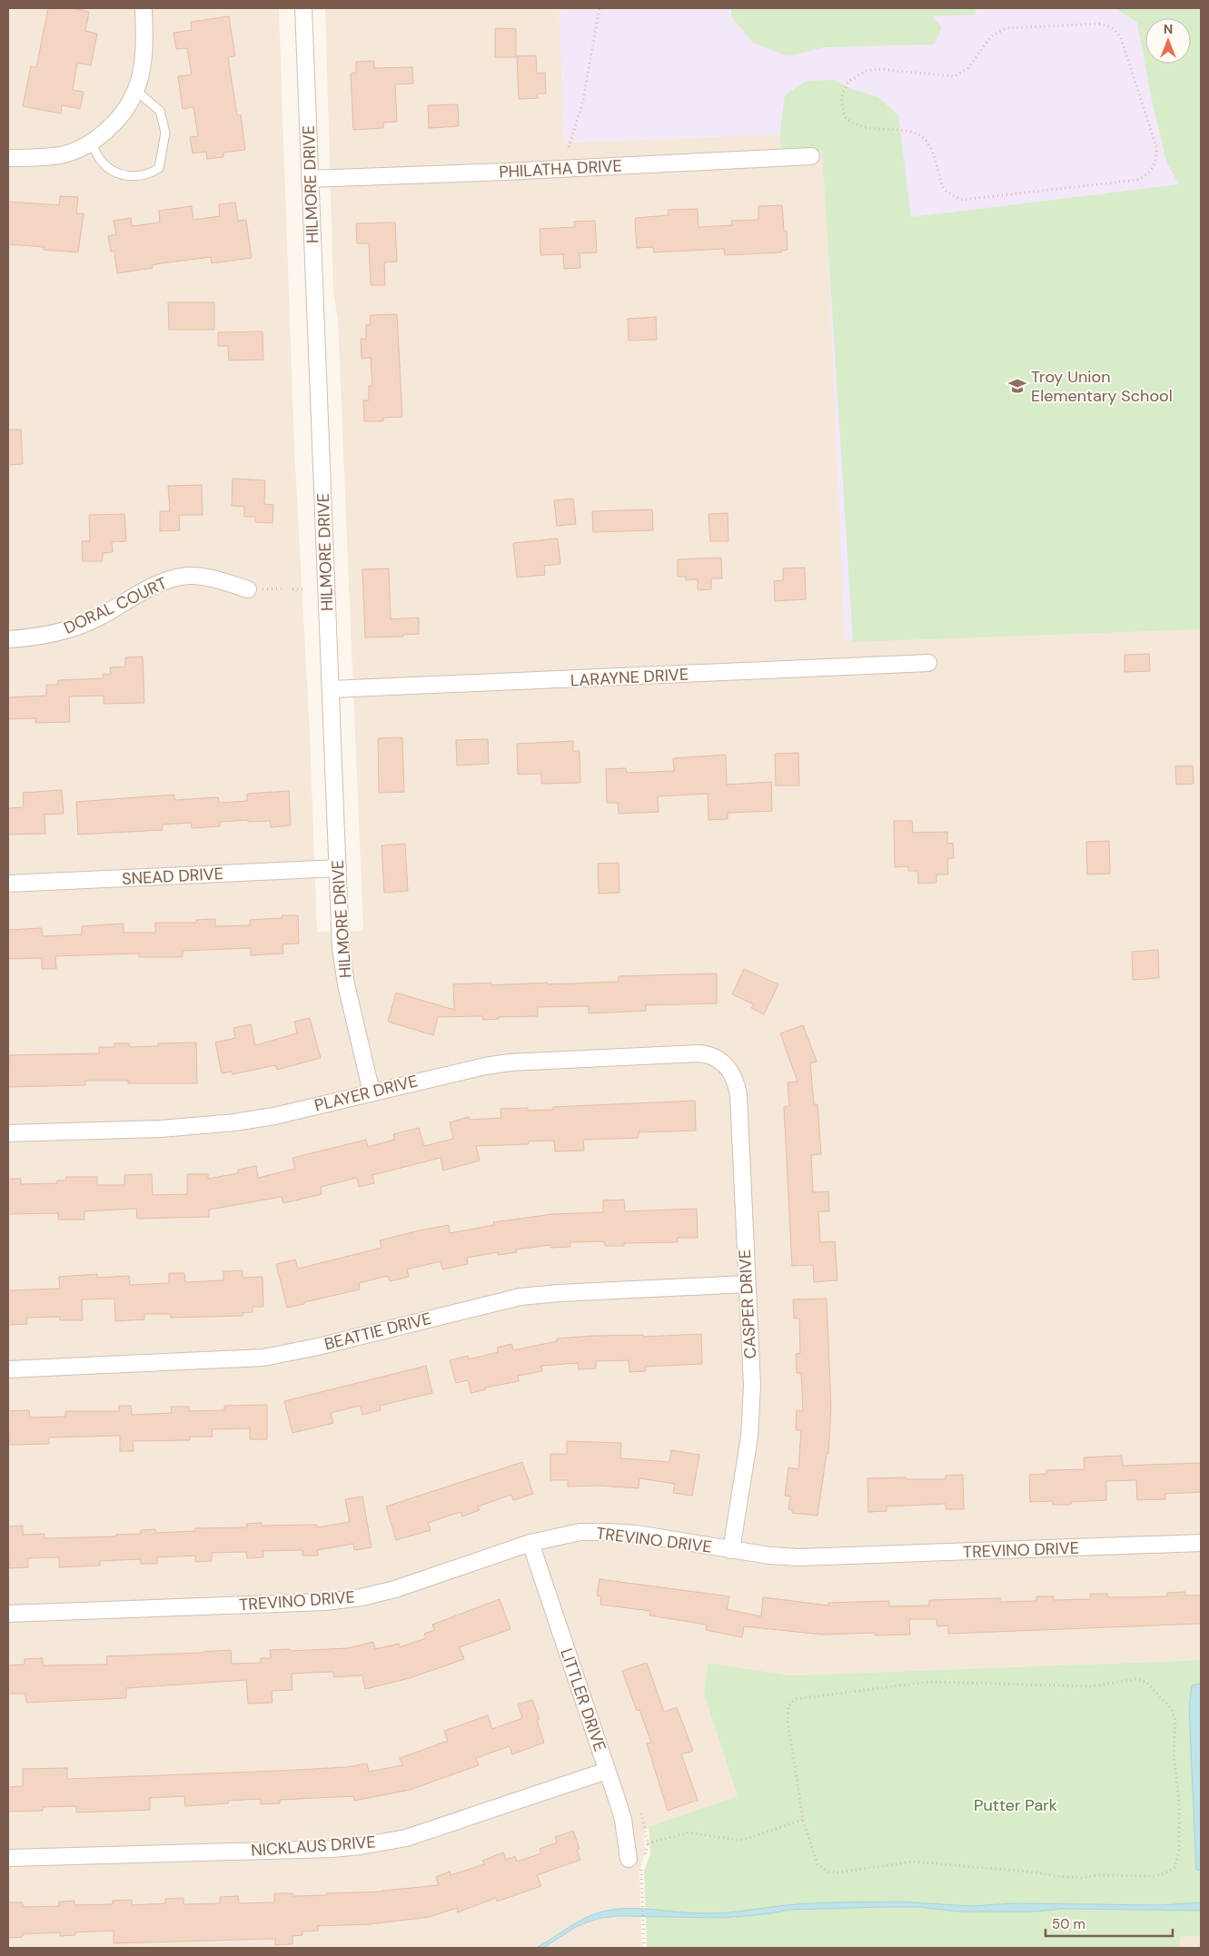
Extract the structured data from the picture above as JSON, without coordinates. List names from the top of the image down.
{
  "streets": {
    "street": [
      "PHILATHA DRIVE",
      "HILMORE DRIVE",
      "DORAL COURT",
      "LARAYNE DRIVE",
      "SNEAD DRIVE",
      "PLAYER DRIVE",
      "CASPER DRIVE",
      "BEATTIE DRIVE",
      "TREVINO DRIVE",
      "LITTLER DRIVE",
      "NICKLAUS DRIVE"
    ]
  },
  "crossings": [
    ["PHILATHA DRIVE", "HILMORE DRIVE"],
    ["HILMORE DRIVE", "LARAYNE DRIVE"],
    ["HILMORE DRIVE", "SNEAD DRIVE"],
    ["HILMORE DRIVE", "PLAYER DRIVE"],
    ["PLAYER DRIVE", "CASPER DRIVE"],
    ["CASPER DRIVE", "BEATTIE DRIVE"],
    ["CASPER DRIVE", "TREVINO DRIVE"],
    ["TREVINO DRIVE", "LITTLER DRIVE"],
    ["LITTLER DRIVE", "NICKLAUS DRIVE"]
  ],
  "parks": ["Putter Park"],
  "places": {
    "school or university": ["Troy Union Elementary School"]
  },
  "scale_bar": "50 m",
  "north": "top"
}
